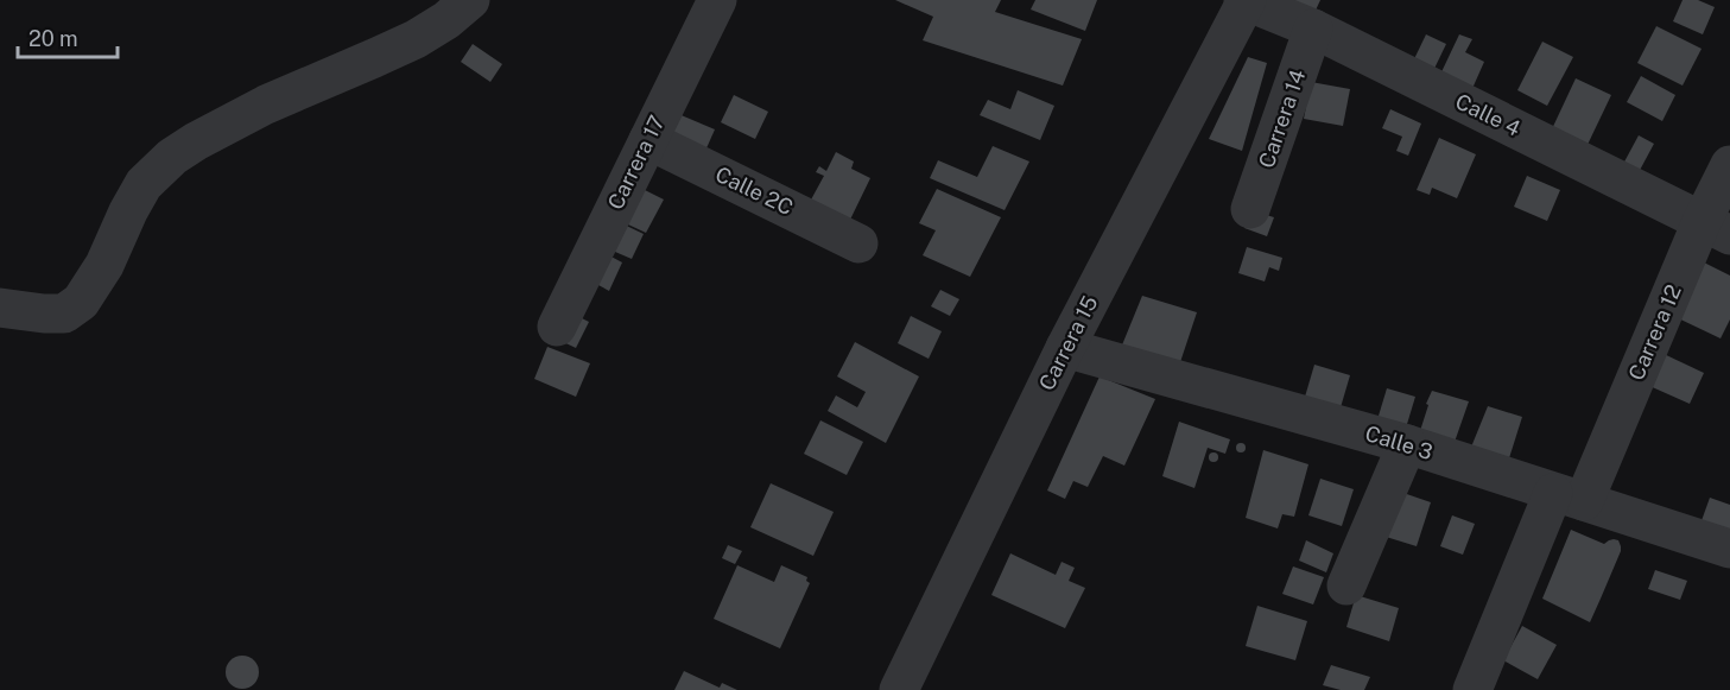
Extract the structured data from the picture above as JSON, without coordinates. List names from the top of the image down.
{
  "streets": {
    "street": [
      "Calle 4",
      "Carrera 14",
      "Carrera 17",
      "Calle 2C",
      "Carrera 12",
      "Carrera 15",
      "Calle 3"
    ]
  },
  "crossings": [
    ["Calle 4", "Carrera 14"],
    ["Calle 4", "Carrera 12"],
    ["Calle 4", "Carrera 15"],
    ["Carrera 17", "Calle 2C"],
    ["Carrera 12", "Calle 3"],
    ["Carrera 15", "Calle 3"]
  ],
  "scale_bar": "20 m"
}
